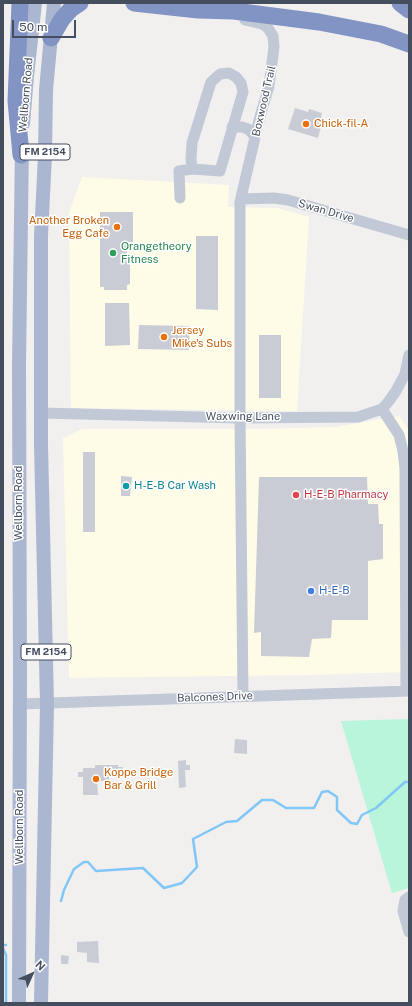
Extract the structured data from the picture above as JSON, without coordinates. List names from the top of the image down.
{
  "streets": {
    "main road": ["Wellborn Road", "FM 2154"],
    "street": [
      "Boxwood Trail",
      "Swan Drive",
      "Waxwing Lane",
      "Balcones Drive"
    ]
  },
  "crossings": [
    ["Wellborn Road", "Waxwing Lane"],
    ["Wellborn Road", "Balcones Drive"],
    ["Boxwood Trail", "Swan Drive"],
    ["Boxwood Trail", "Waxwing Lane"],
    ["Boxwood Trail", "Balcones Drive"]
  ],
  "places": [
    "Chick-fil-A",
    "Another Broken Egg Cafe",
    "Orangetheory Fitness",
    "Jersey Mike's Subs",
    "H-E-B Car Wash",
    "H-E-B Pharmacy",
    "H-E-B",
    "Koppe Bridge Bar & Grill"
  ],
  "scale_bar": "50 m",
  "north": "top right"
}
